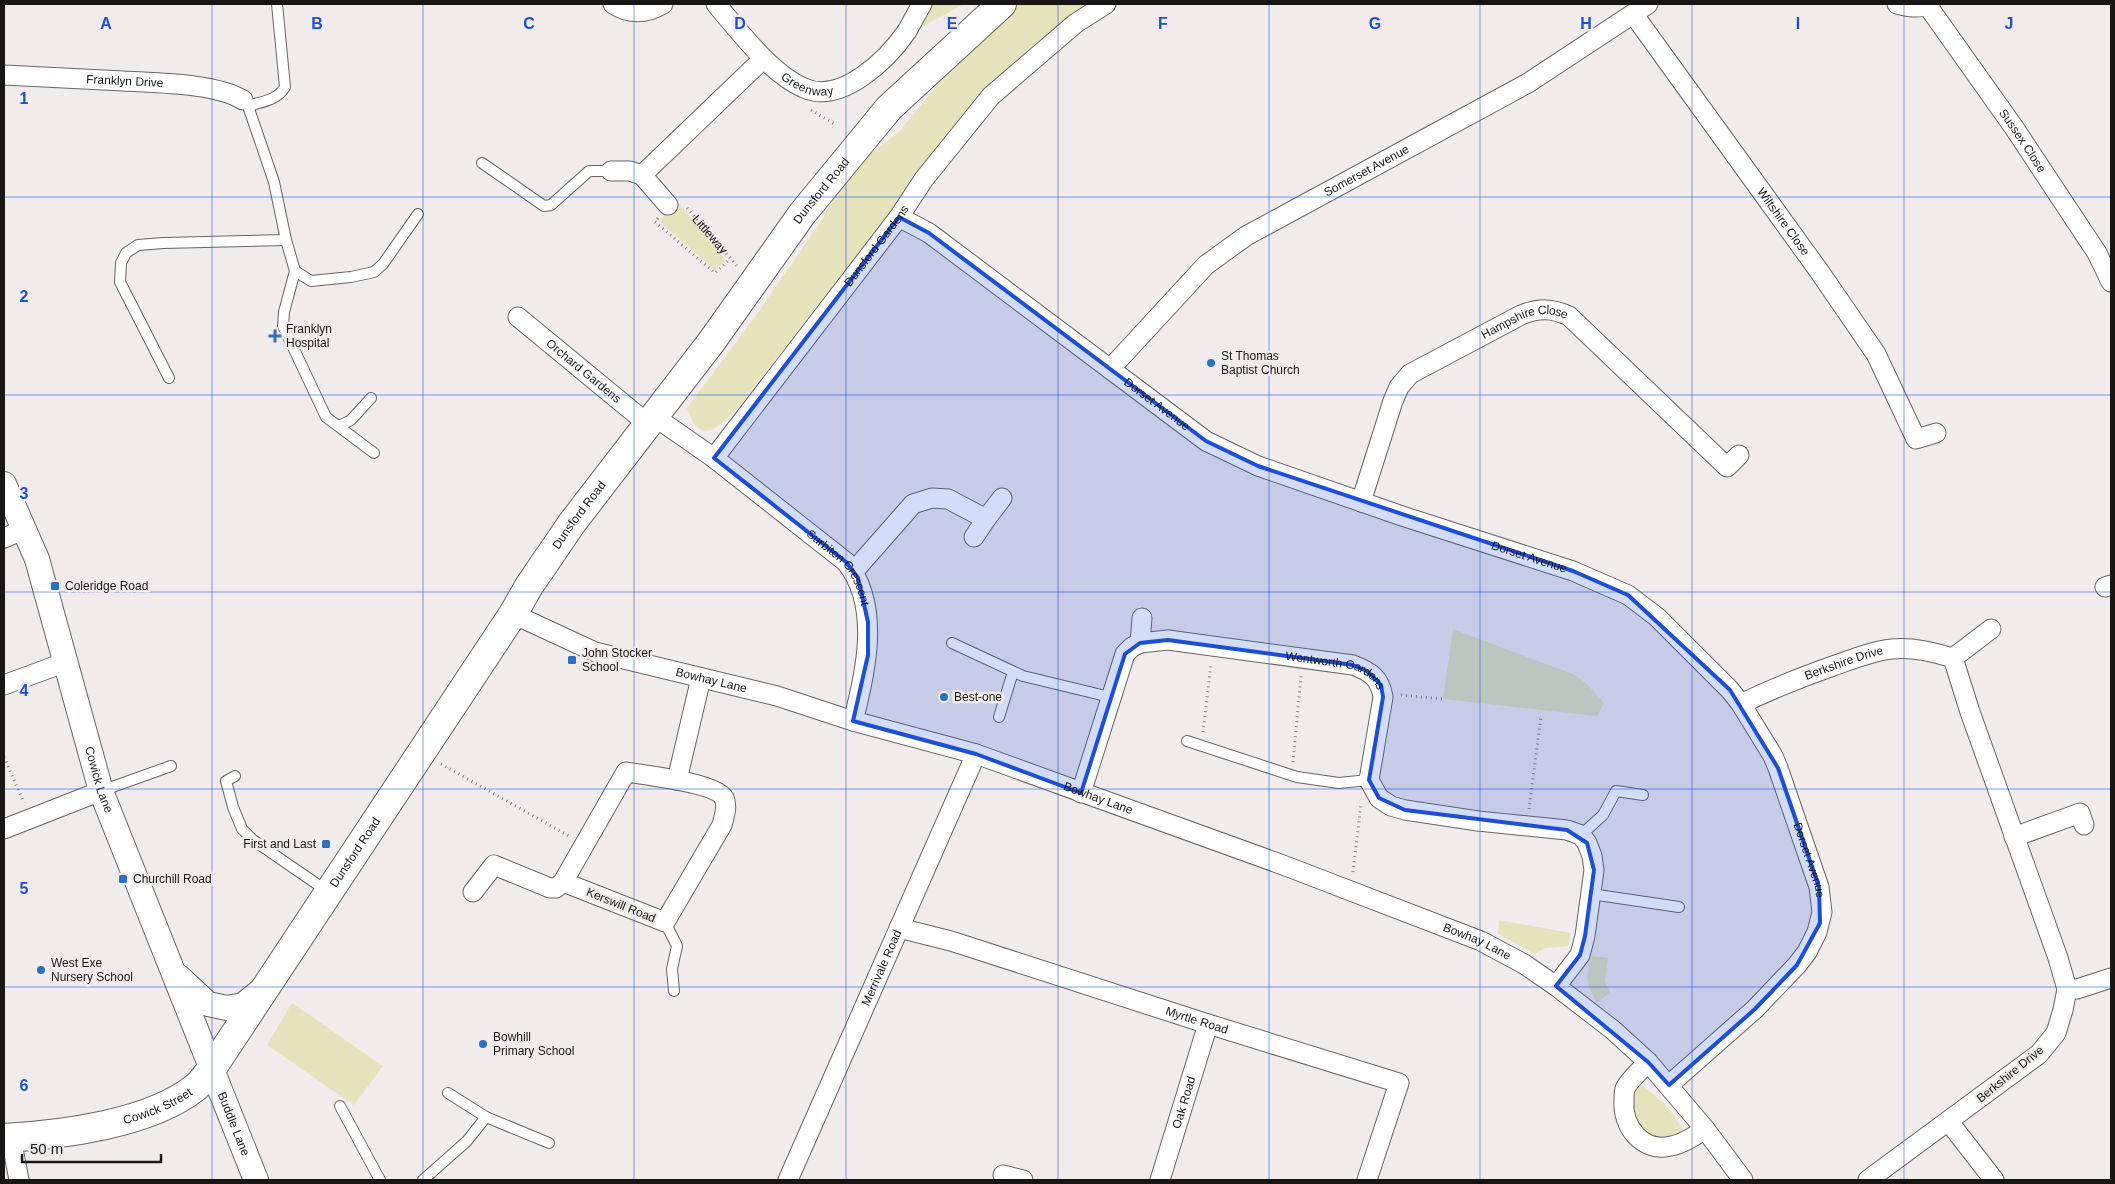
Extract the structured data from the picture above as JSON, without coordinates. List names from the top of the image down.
{
  "streets": {
    "main road": ["Dunsford Road", "Cowick Street"],
    "street": [
      "Greenway",
      "Franklyn Drive",
      "Sussex Close",
      "Somerset Avenue",
      "Wiltshire Close",
      "Dunsford Gardens",
      "Hampshire Close",
      "Orchard Gardens",
      "Dorset Avenue",
      "Surbiton Crescent",
      "Berkshire Drive",
      "Wentworth Gardens",
      "Bowhay Lane",
      "Cowick Lane",
      "Kerswill Road",
      "Merrivale Road",
      "Myrtle Road",
      "Oak Road",
      "Buddle Lane"
    ],
    "path": ["Littleway"]
  },
  "crossings": [
    ["Somerset Avenue", "Wiltshire Close"],
    ["Somerset Avenue", "Dorset Avenue"],
    ["Dunsford Road", "Orchard Gardens"],
    ["Dunsford Road", "Bowhay Lane"],
    ["Dunsford Road", "Cowick Lane"],
    ["Dunsford Road", "Cowick Street"],
    ["Dunsford Road", "Buddle Lane"],
    ["Dunsford Gardens", "Dorset Avenue"],
    ["Dunsford Gardens", "Surbiton Crescent"],
    ["Hampshire Close", "Dorset Avenue"],
    ["Dorset Avenue", "Berkshire Drive"],
    ["Dorset Avenue", "Bowhay Lane"],
    ["Surbiton Crescent", "Bowhay Lane"],
    ["Bowhay Lane", "Merrivale Road"],
    ["Cowick Lane", "Cowick Street"],
    ["Cowick Lane", "Buddle Lane"],
    ["Merrivale Road", "Myrtle Road"],
    ["Myrtle Road", "Oak Road"],
    ["Cowick Street", "Buddle Lane"]
  ],
  "places": {
    "health": ["Franklyn Hospital"],
    "other": [
      "St Thomas Baptist Church",
      "Best-one",
      "West Exe Nursery School",
      "Bowhill Primary School"
    ],
    "transit": [
      "Coleridge Road",
      "John Stocker School",
      "First and Last",
      "Churchill Road"
    ]
  },
  "scale_bar": "50 m",
  "grid": {
    "columns": [
      "A",
      "B",
      "C",
      "D",
      "E",
      "F",
      "G",
      "H",
      "I",
      "J"
    ],
    "rows": [
      "1",
      "2",
      "3",
      "4",
      "5",
      "6"
    ]
  }
}
